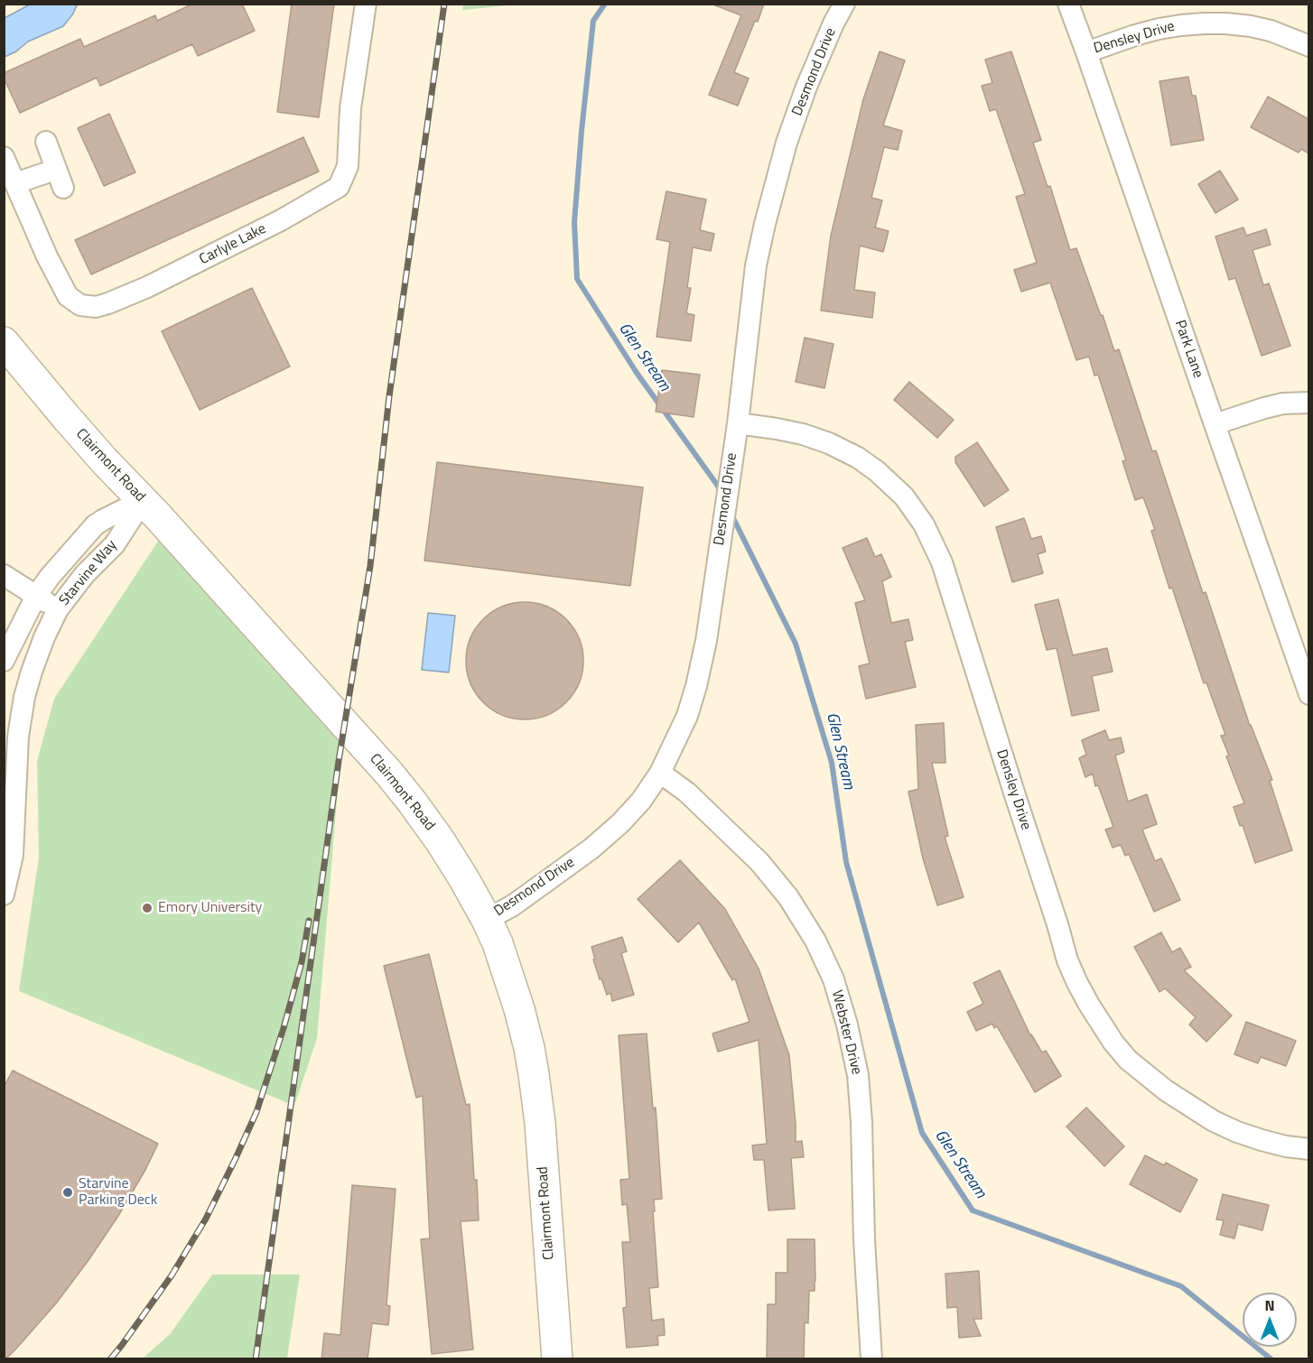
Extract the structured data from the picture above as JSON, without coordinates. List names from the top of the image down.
{
  "streets": {
    "main road": ["Clairmont Road"],
    "street": [
      "Densley Drive",
      "Desmond Drive",
      "Carlyle Lake",
      "Park Lane",
      "Starvine Way",
      "Webster Drive"
    ]
  },
  "crossings": [
    ["Densley Drive", "Desmond Drive"],
    ["Densley Drive", "Park Lane"],
    ["Desmond Drive", "Clairmont Road"],
    ["Desmond Drive", "Webster Drive"],
    ["Clairmont Road", "Starvine Way"]
  ],
  "water": ["Glen Stream"],
  "places": ["Emory University", "Starvine Parking Deck"],
  "north": "top"
}
